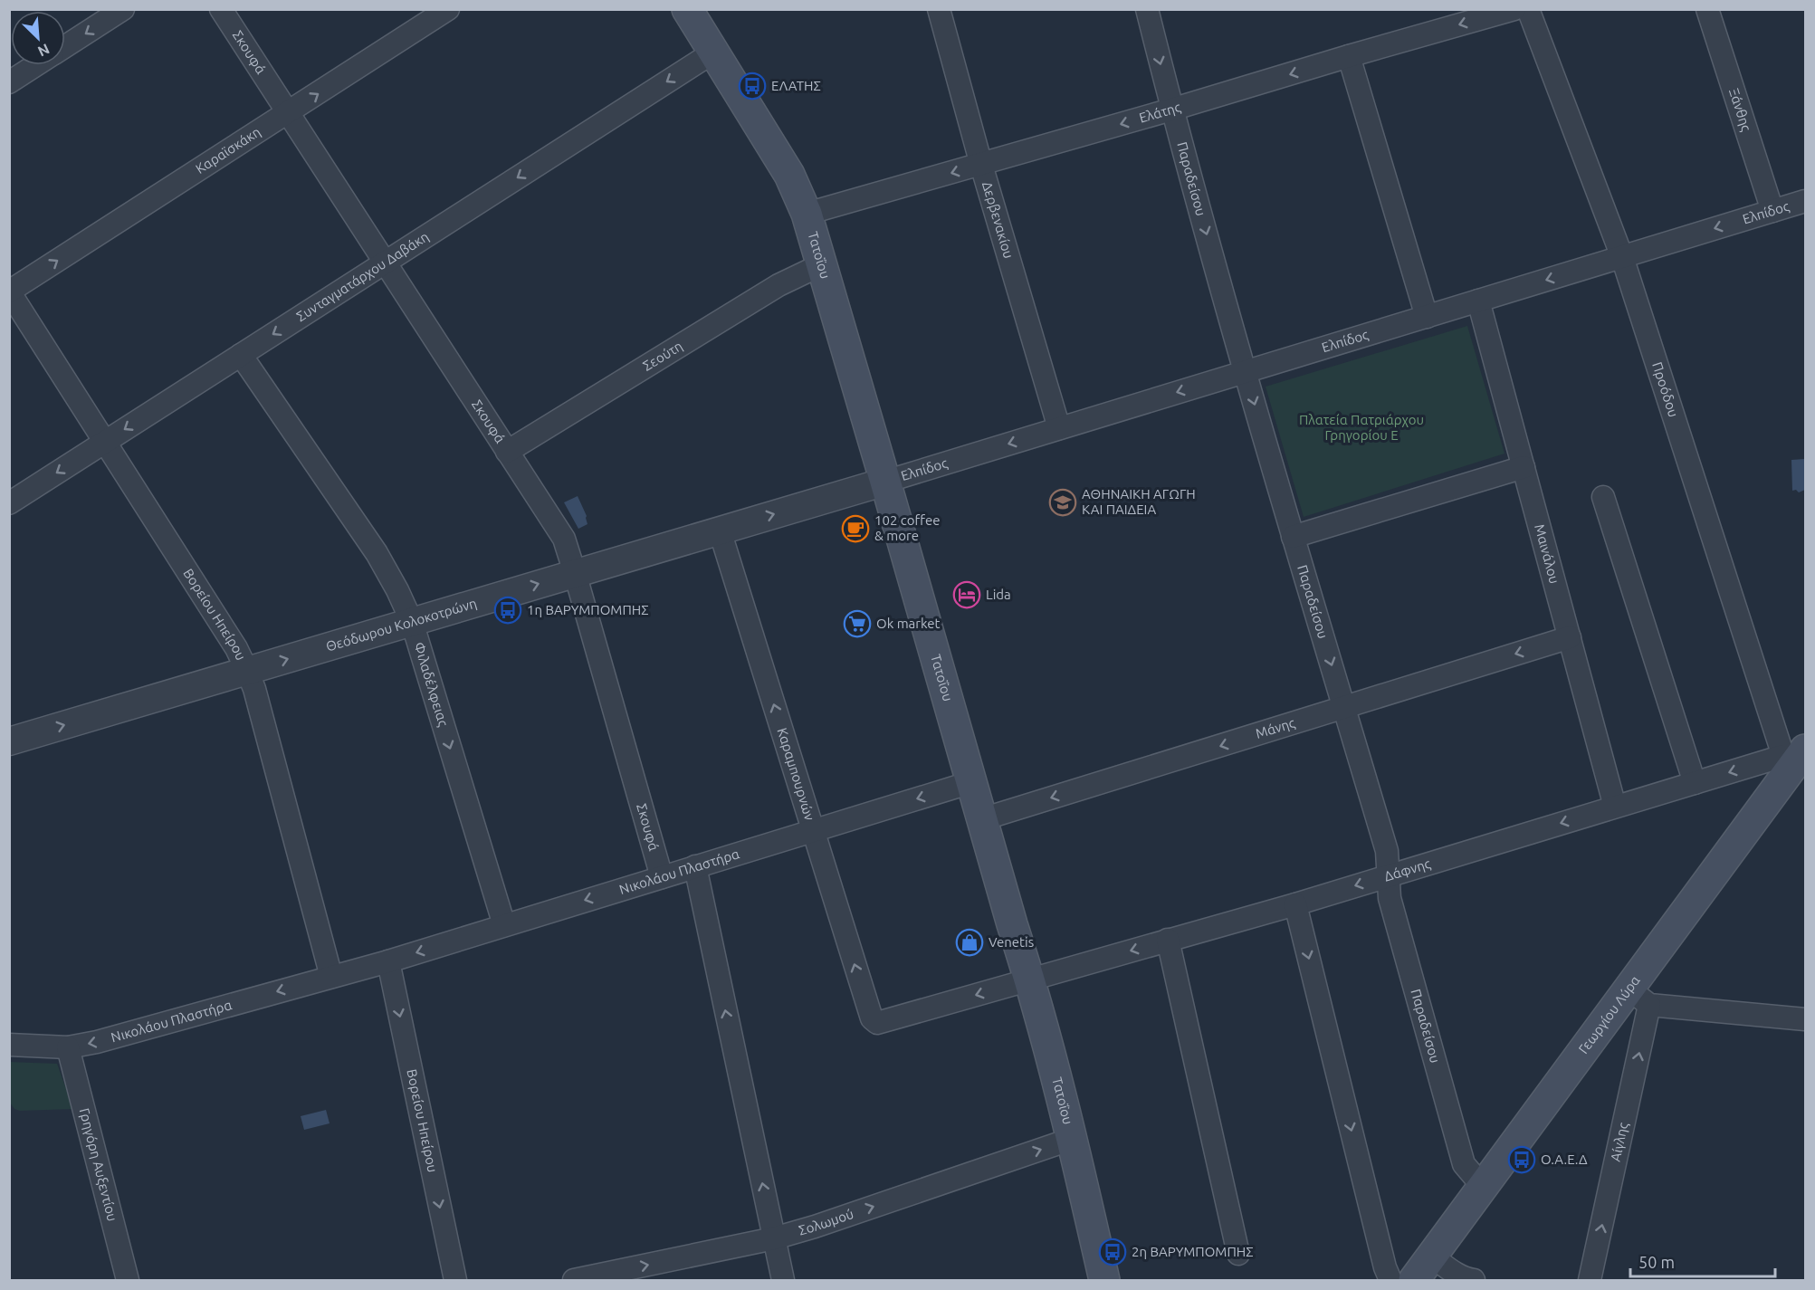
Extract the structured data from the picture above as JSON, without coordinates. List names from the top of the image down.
{
  "streets": {
    "main road": ["Τατοΐου", "Γεωργίου Λύρα"],
    "street": [
      "Σκουφά",
      "Ξάνθης",
      "Ελάτης",
      "Καραϊσκάκη",
      "Παραδείσου",
      "Ελπίδος",
      "Δερβενακίου",
      "Συνταγματάρχου Δαβάκη",
      "Σεούτη",
      "Προόδου",
      "Μαινάλου",
      "Βορείου Ηπείρου",
      "Θεόδωρου Κολοκοτρώνη",
      "Φιλαδέλφειας",
      "Μάνης",
      "Καραμπουρνών",
      "Δάφνης",
      "Νικολάου Πλαστήρα",
      "Αίγλης",
      "Γρηγόρη Αυξεντίου",
      "Σολωμού"
    ]
  },
  "crossings": [
    ["Σκουφά", "Καραϊσκάκη"],
    ["Σκουφά", "Συνταγματάρχου Δαβάκη"],
    ["Σκουφά", "Σεούτη"],
    ["Σκουφά", "Θεόδωρου Κολοκοτρώνη"],
    ["Σκουφά", "Νικολάου Πλαστήρα"],
    ["Ξάνθης", "Ελπίδος"],
    ["Ελάτης", "Παραδείσου"],
    ["Ελάτης", "Δερβενακίου"],
    ["Ελάτης", "Τατοΐου"],
    ["Καραϊσκάκη", "Βορείου Ηπείρου"],
    ["Παραδείσου", "Ελπίδος"],
    ["Παραδείσου", "Μάνης"],
    ["Παραδείσου", "Δάφνης"],
    ["Παραδείσου", "Γεωργίου Λύρα"],
    ["Ελπίδος", "Δερβενακίου"],
    ["Ελπίδος", "Τατοΐου"],
    ["Ελπίδος", "Προόδου"],
    ["Ελπίδος", "Μαινάλου"],
    ["Ελπίδος", "Θεόδωρου Κολοκοτρώνη"],
    ["Τατοΐου", "Συνταγματάρχου Δαβάκη"],
    ["Τατοΐου", "Σεούτη"],
    ["Τατοΐου", "Θεόδωρου Κολοκοτρώνη"],
    ["Τατοΐου", "Μάνης"],
    ["Τατοΐου", "Δάφνης"],
    ["Τατοΐου", "Νικολάου Πλαστήρα"],
    ["Τατοΐου", "Σολωμού"],
    ["Συνταγματάρχου Δαβάκη", "Βορείου Ηπείρου"],
    ["Συνταγματάρχου Δαβάκη", "Φιλαδέλφειας"],
    ["Προόδου", "Δάφνης"],
    ["Προόδου", "Γεωργίου Λύρα"],
    ["Μαινάλου", "Μάνης"],
    ["Μαινάλου", "Δάφνης"],
    ["Βορείου Ηπείρου", "Θεόδωρου Κολοκοτρώνη"],
    ["Βορείου Ηπείρου", "Νικολάου Πλαστήρα"],
    ["Θεόδωρου Κολοκοτρώνη", "Φιλαδέλφειας"],
    ["Θεόδωρου Κολοκοτρώνη", "Καραμπουρνών"],
    ["Φιλαδέλφειας", "Νικολάου Πλαστήρα"],
    ["Καραμπουρνών", "Δάφνης"],
    ["Καραμπουρνών", "Νικολάου Πλαστήρα"],
    ["Δάφνης", "Γεωργίου Λύρα"],
    ["Νικολάου Πλαστήρα", "Γρηγόρη Αυξεντίου"],
    ["Γεωργίου Λύρα", "Αίγλης"]
  ],
  "one_way": [
    "Ελάτης",
    "Καραϊσκάκη",
    "Ελπίδος",
    "Συνταγματάρχου Δαβάκη",
    "Θεόδωρου Κολοκοτρώνη",
    "Φιλαδέλφειας",
    "Δάφνης",
    "Νικολάου Πλαστήρα",
    "Αίγλης",
    "Σολωμού"
  ],
  "parks": ["Πλατεία Πατριάρχου Γρηγορίου Ε"],
  "places": {
    "bus stop": [
      "ΕΛΑΤΗΣ",
      "1η ΒΑΡΥΜΠΟΜΠΗΣ",
      "Ο.Α.Ε.Δ",
      "2η ΒΑΡΥΜΠΟΜΠΗΣ"
    ],
    "school or university": ["ΑΘΗΝΑΙΚΗ ΑΓΩΓΗ ΚΑΙ ΠΑΙΔΕΙΑ"],
    "cafe": ["102 coffee & more"],
    "hotel": ["Lida"],
    "supermarket": ["Ok market"],
    "shop": ["Venetis"]
  },
  "scale_bar": "50 m",
  "north": "bottom right"
}
